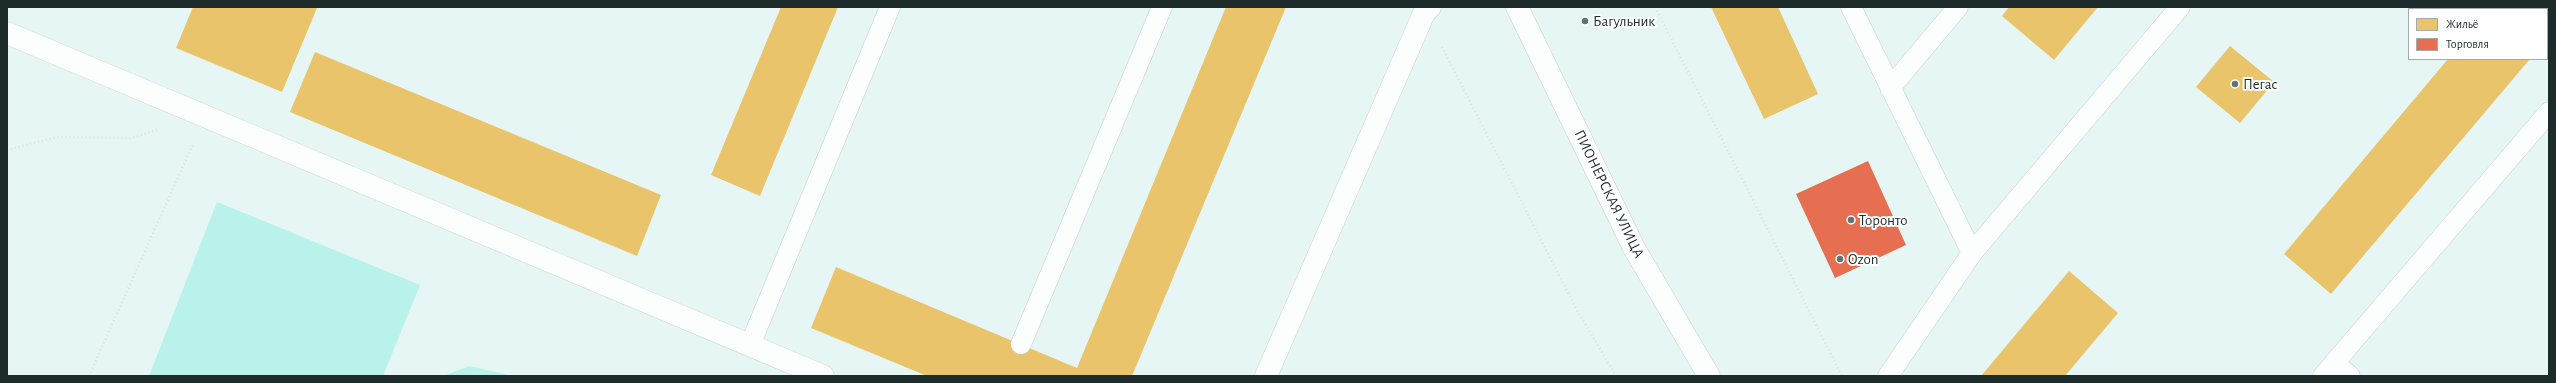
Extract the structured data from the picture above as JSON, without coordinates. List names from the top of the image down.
{
  "streets": {
    "street": ["ПИОНЕРСКАЯ УЛИЦА"]
  },
  "places": [
    "Багульник",
    "Пегас",
    "Торонто",
    "Ozon"
  ],
  "legend": ["Жильё", "Торговля"]
}
